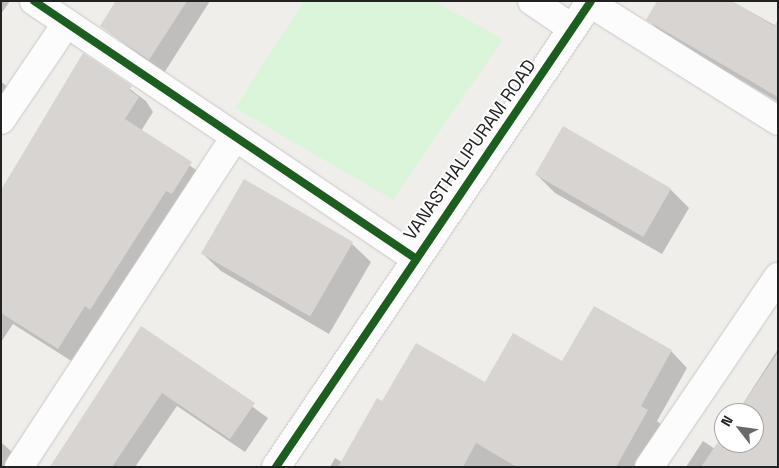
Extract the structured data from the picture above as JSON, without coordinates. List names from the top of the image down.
{
  "streets": {
    "street": ["VANASTHALIPURAM ROAD"]
  },
  "north": "top left"
}
